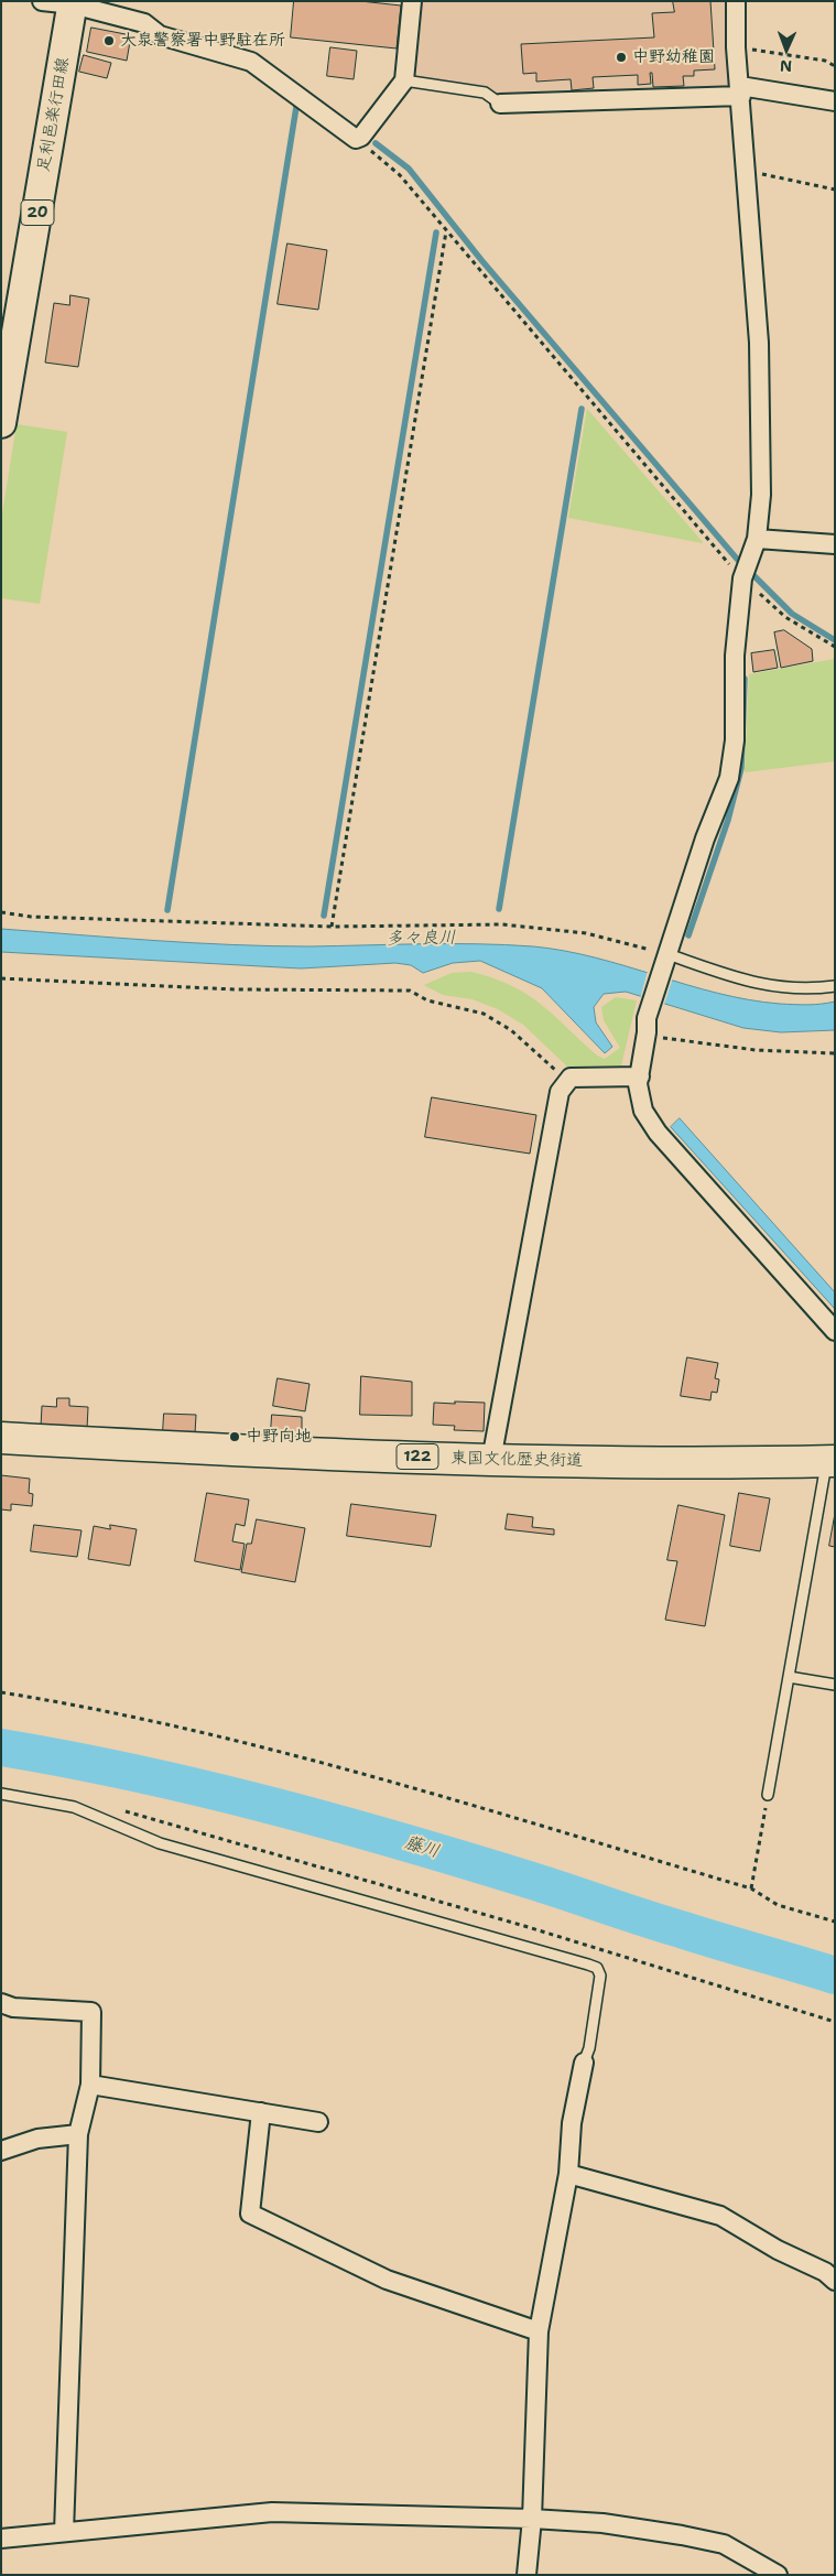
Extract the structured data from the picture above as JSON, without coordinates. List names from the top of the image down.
{
  "streets": {
    "highway": ["122", "東国文化歴史街道"],
    "main road": ["足利邑楽行田線", "20"]
  },
  "water": ["多々良川", "藤川"],
  "places": ["大泉警察署中野駐在所", "中野幼稚園", "中野向地"],
  "north": "bottom"
}
